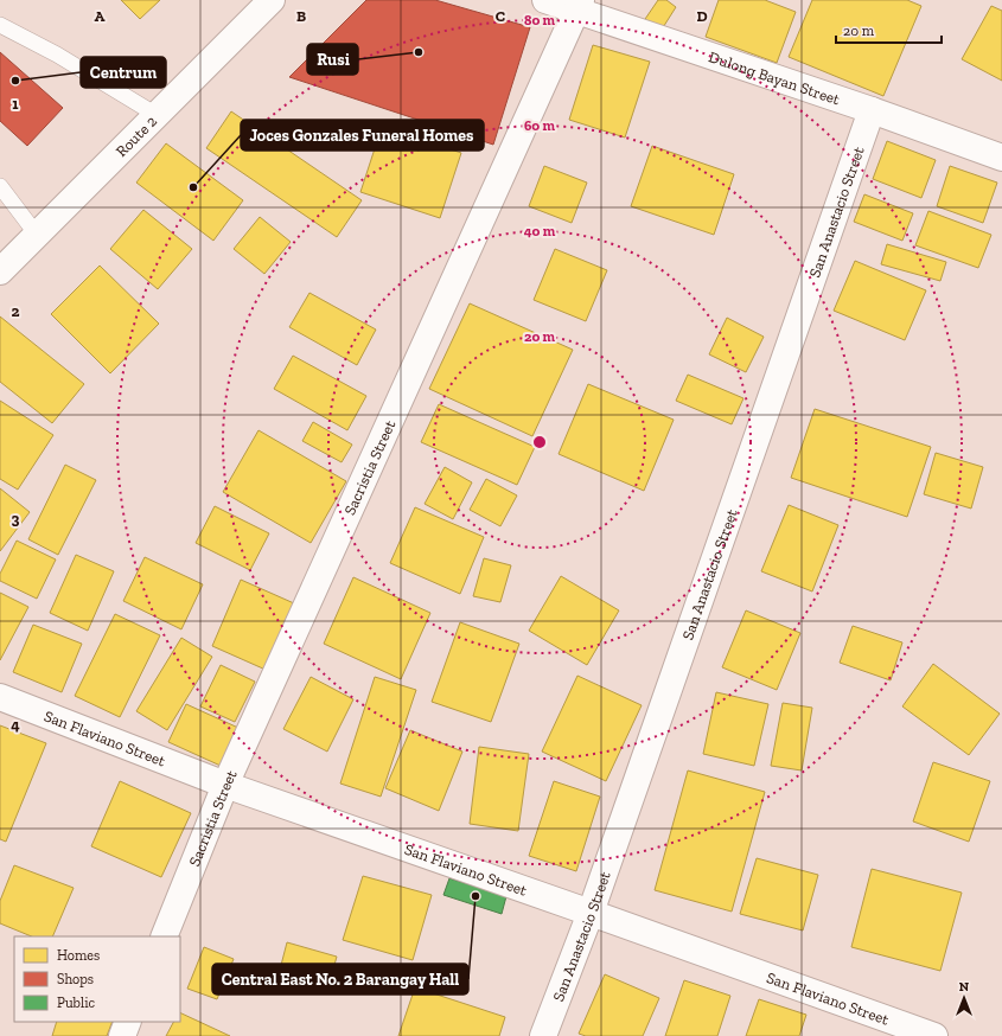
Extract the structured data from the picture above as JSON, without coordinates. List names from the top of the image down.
{
  "streets": {
    "main road": [
      "Dulong Bayan Street",
      "Route 2",
      "San Anastacio Street",
      "Sacristia Street",
      "San Flaviano Street"
    ]
  },
  "crossings": [
    ["Dulong Bayan Street", "San Anastacio Street"],
    ["Dulong Bayan Street", "Sacristia Street"],
    ["San Anastacio Street", "San Flaviano Street"],
    ["Sacristia Street", "San Flaviano Street"]
  ],
  "places": [
    "Rusi",
    "Centrum",
    "Joces Gonzales Funeral Homes",
    "Central East No. 2 Barangay Hall"
  ],
  "legend": ["Homes", "Shops", "Public"],
  "scale_bar": "20 m",
  "north": "top",
  "grid": {
    "columns": [
      "A",
      "B",
      "C",
      "D"
    ],
    "rows": [
      "1",
      "2",
      "3",
      "4"
    ]
  },
  "rings": [
    "80 m",
    "60 m",
    "40 m",
    "20 m"
  ]
}
